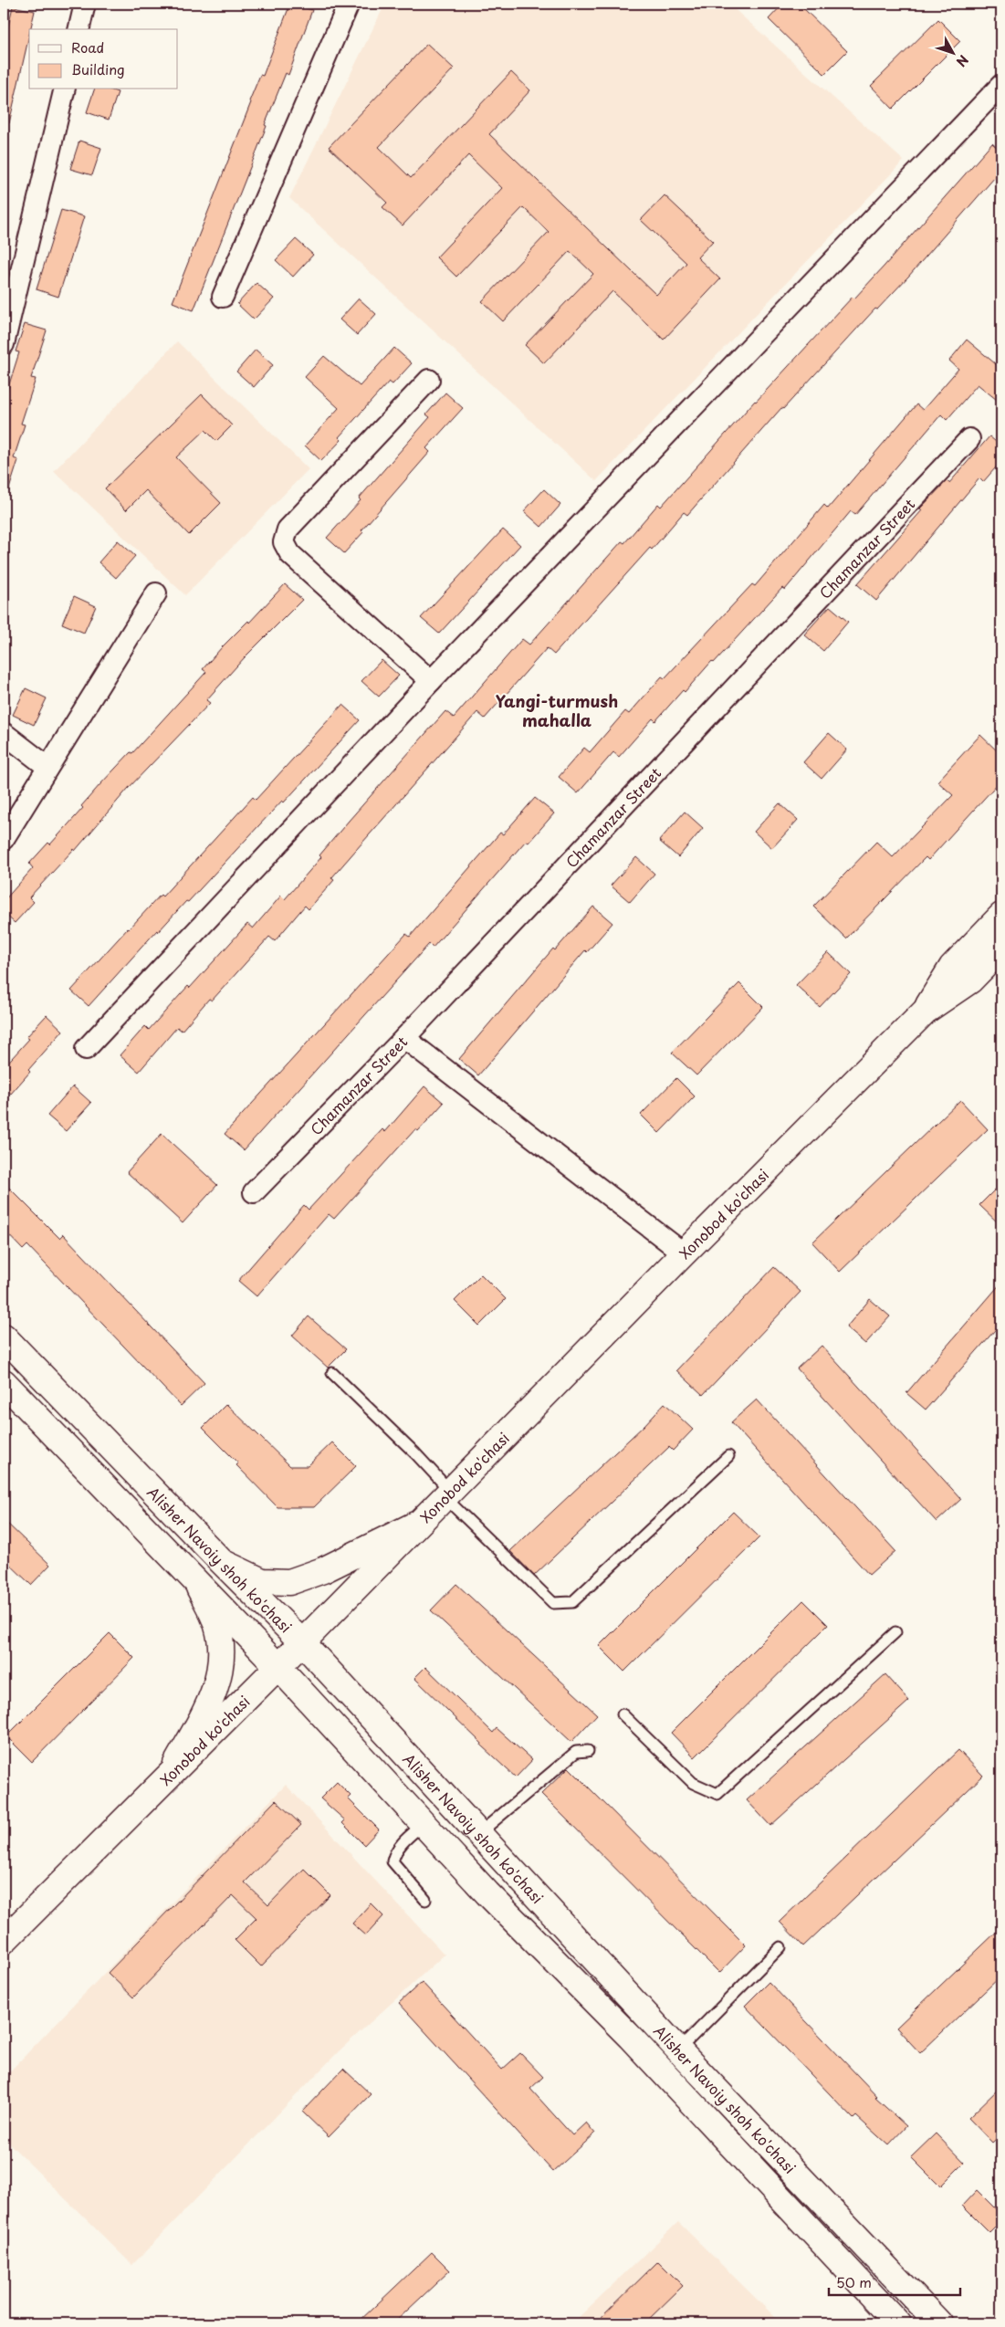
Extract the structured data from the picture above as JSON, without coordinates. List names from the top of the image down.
{
  "streets": {
    "main road": ["Xonobod ko'chasi", "Alisher Navoiy shoh ko'chasi"],
    "street": ["Chamanzar Street"]
  },
  "crossings": [
    ["Xonobod ko'chasi", "Alisher Navoiy shoh ko'chasi"]
  ],
  "districts": ["Yangi-turmush mahalla"],
  "legend": ["Road", "Building"],
  "scale_bar": "50 m",
  "north": "bottom right"
}
